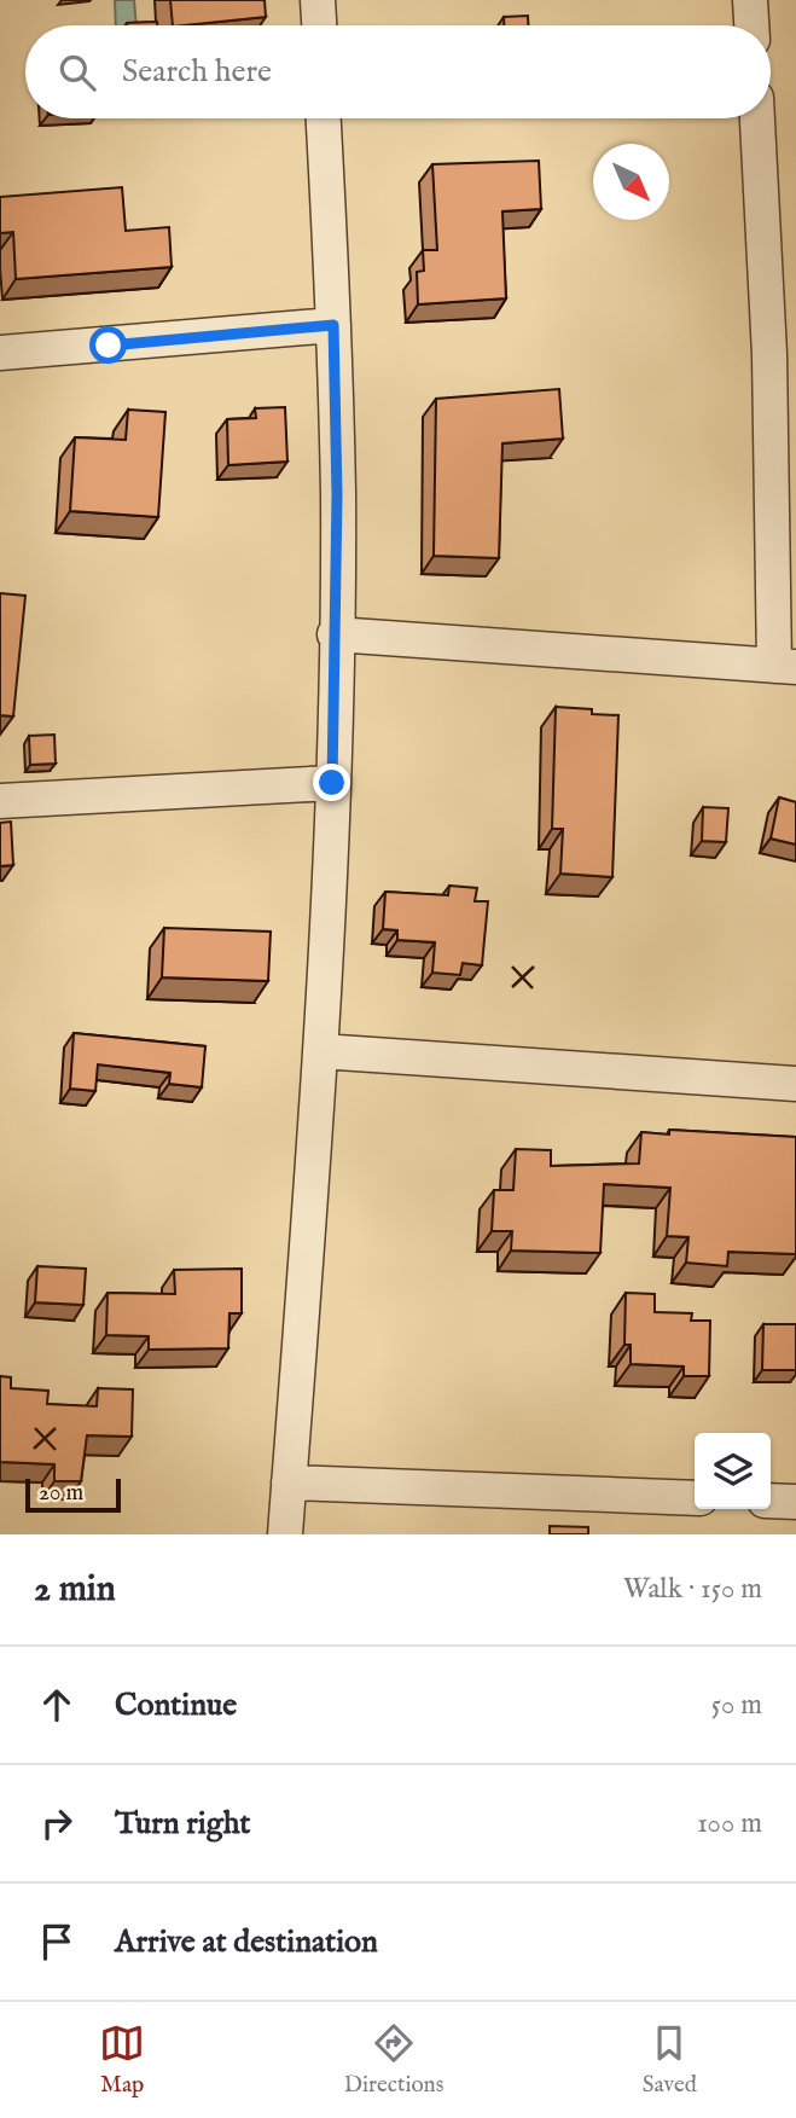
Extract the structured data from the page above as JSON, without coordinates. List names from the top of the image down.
{
  "scale_bar": "20 m",
  "north": "bottom right",
  "page": {
    "search": "Search here",
    "scale": "20 m",
    "heading": ["2 min", "Walk · 150 m"],
    "list": [
      ["Continue", "50 m"],
      ["Turn right", "100 m"],
      "Arrive at destination"
    ],
    "nav": ["Map", "Directions", "Saved"]
  }
}
